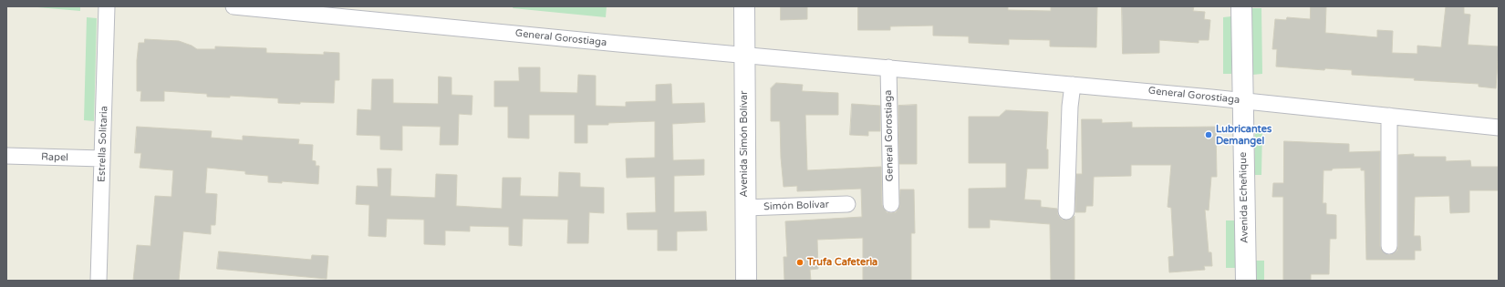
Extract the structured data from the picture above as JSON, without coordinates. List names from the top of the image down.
{
  "streets": {
    "street": [
      "General Gorostiaga",
      "Estrella Solitaria",
      "Avenida Simón Bolívar",
      "Rapel",
      "Avenida Echeñique",
      "Simón Bolívar"
    ]
  },
  "crossings": [
    ["General Gorostiaga", "Avenida Simón Bolívar"],
    ["General Gorostiaga", "Avenida Echeñique"],
    ["Estrella Solitaria", "Rapel"],
    ["Avenida Simón Bolívar", "Simón Bolívar"]
  ],
  "places": ["Lubricantes Demangel", "Trufa Cafeterìa"]
}
